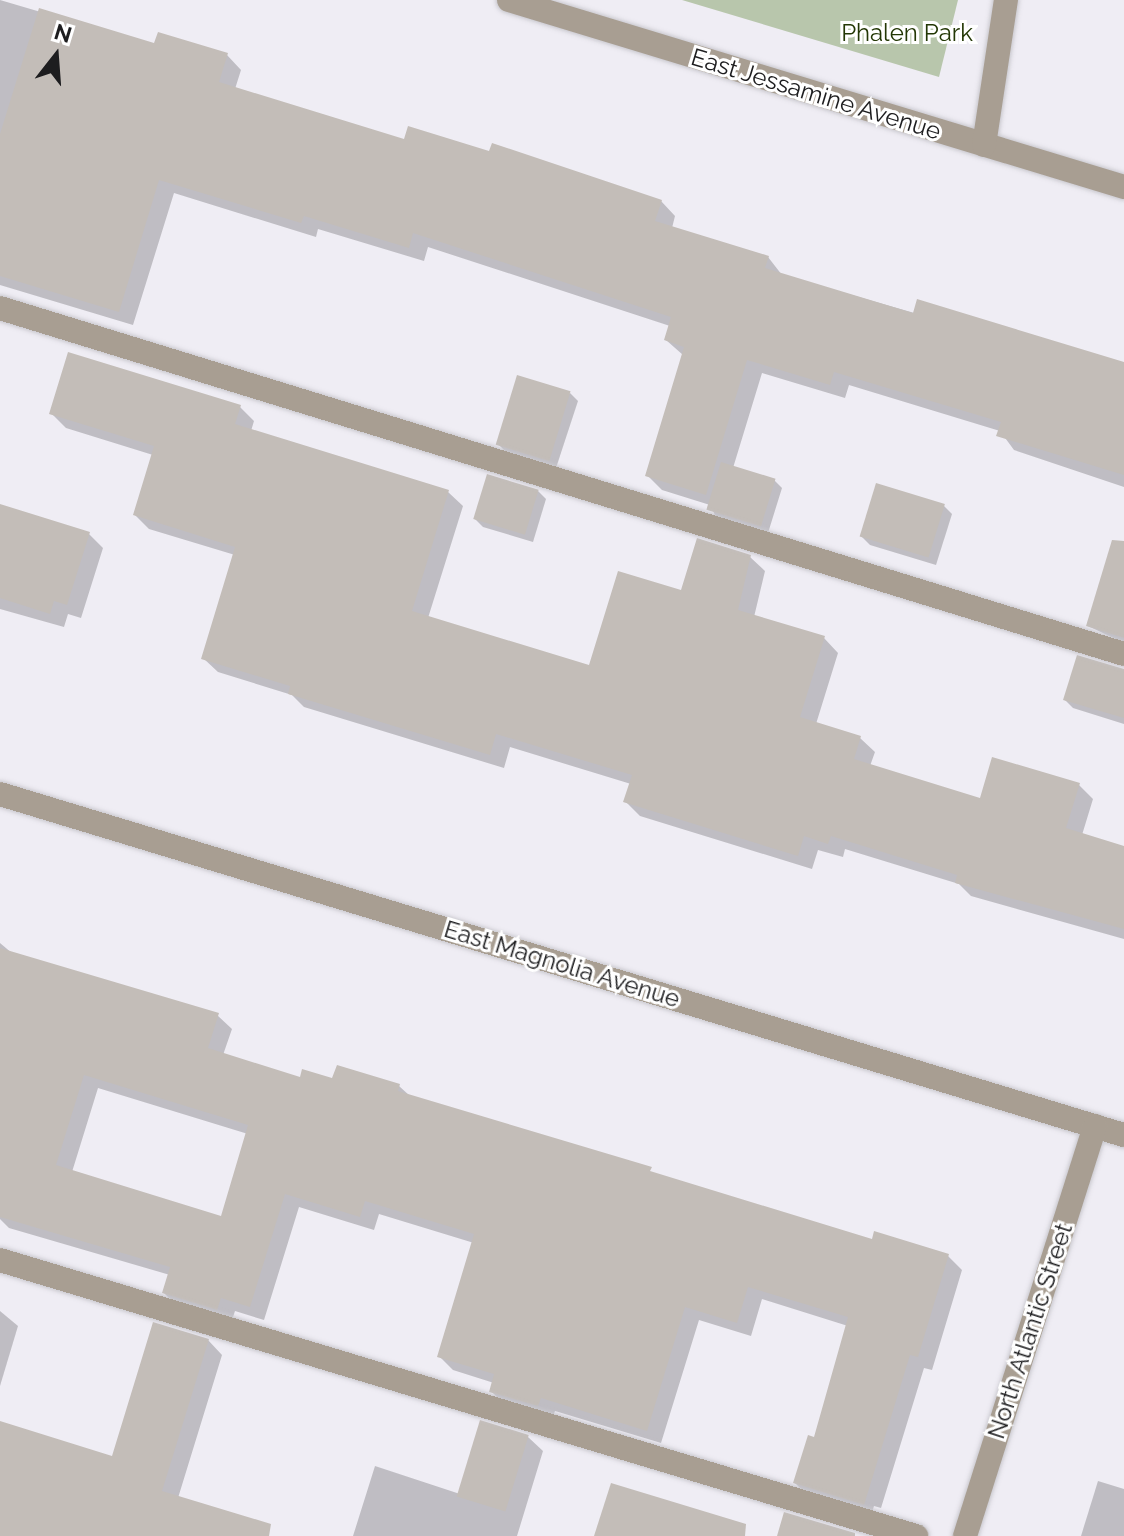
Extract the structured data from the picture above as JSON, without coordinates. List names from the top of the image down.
{
  "streets": {
    "street": ["East Jessamine Avenue", "East Magnolia Avenue", "North Atlantic Street"]
  },
  "crossings": [
    ["East Magnolia Avenue", "North Atlantic Street"]
  ],
  "parks": ["Phalen Park"],
  "north": "top"
}
